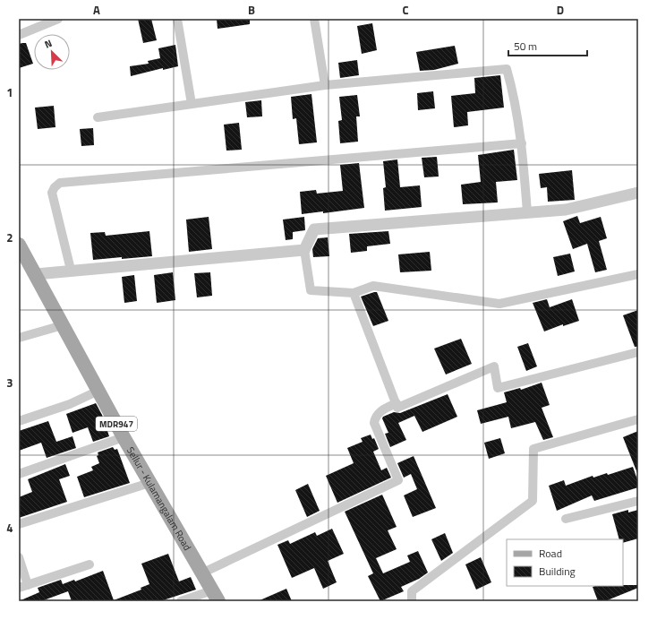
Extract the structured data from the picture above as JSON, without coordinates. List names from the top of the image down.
{
  "streets": {
    "main road": ["MDR947", "Sellur - Kulamangalam Road"]
  },
  "legend": ["Road", "Building"],
  "scale_bar": "50 m",
  "north": "top left",
  "grid": {
    "columns": [
      "A",
      "B",
      "C",
      "D"
    ],
    "rows": [
      "1",
      "2",
      "3",
      "4"
    ]
  }
}
